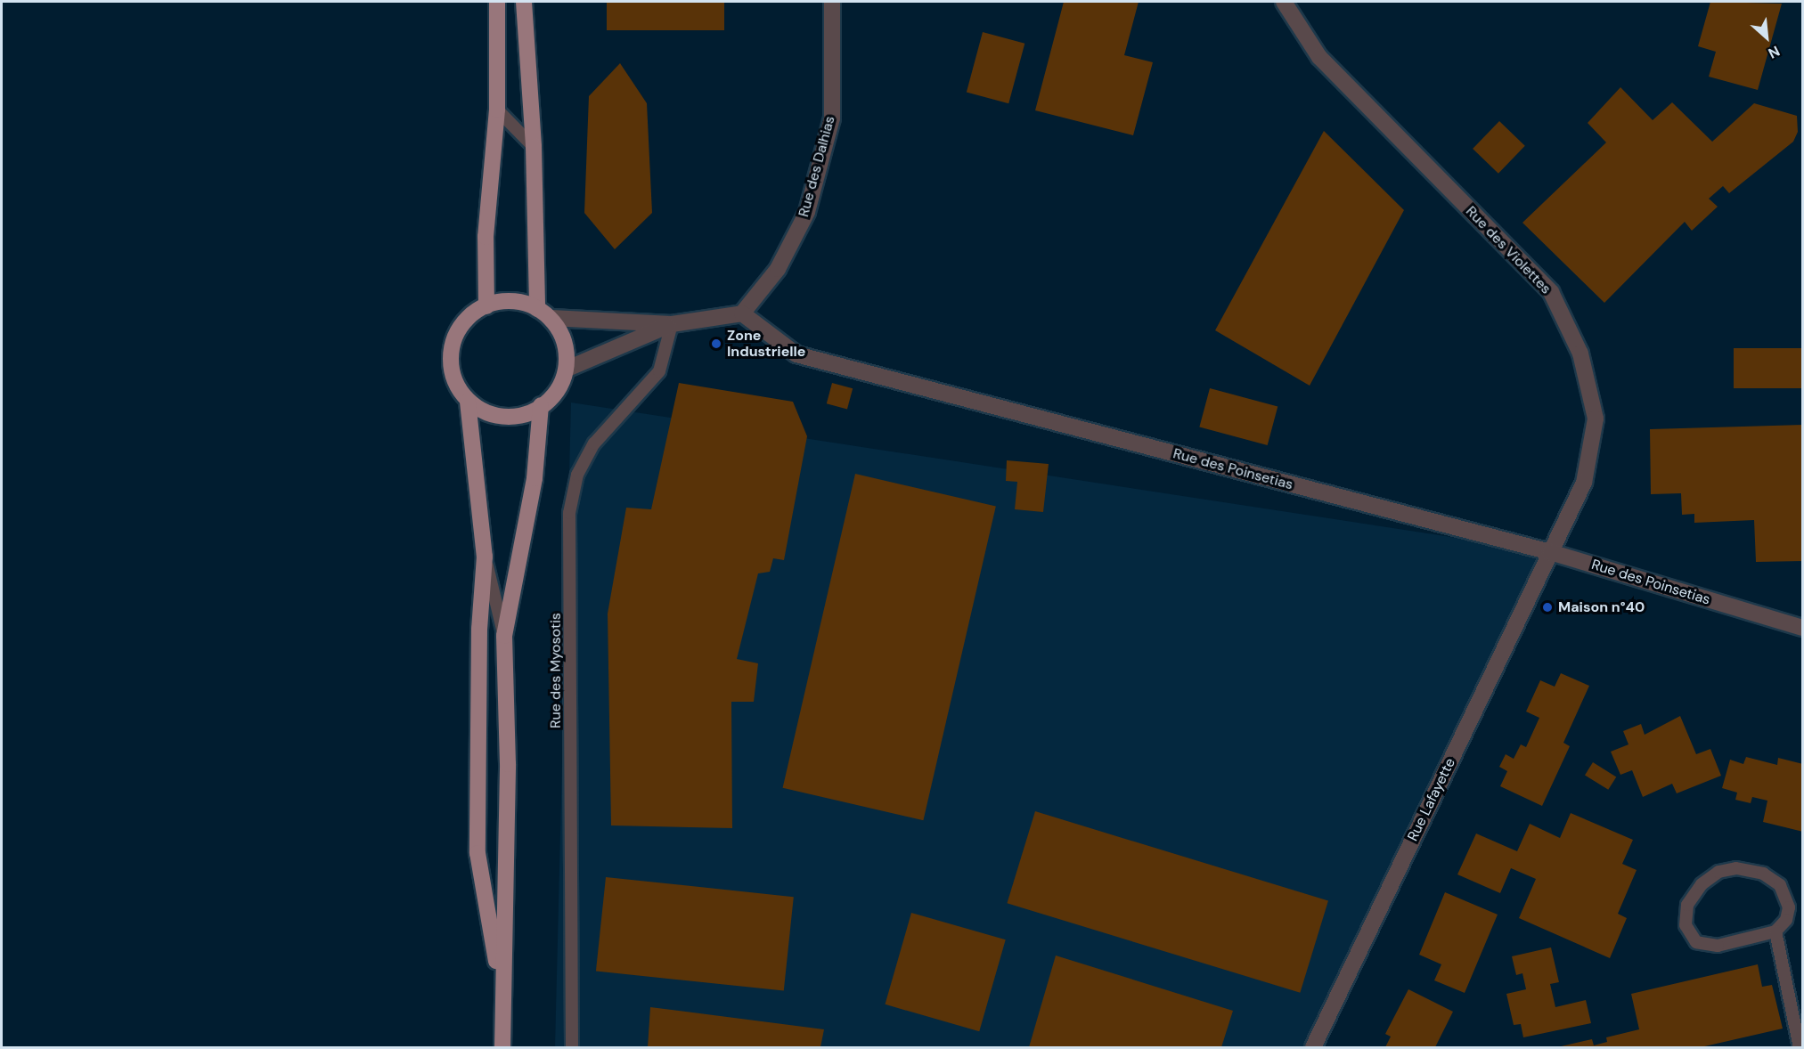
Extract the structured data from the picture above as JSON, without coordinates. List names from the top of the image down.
{
  "streets": {
    "street": [
      "Rue des Dalhias",
      "Rue des Violettes",
      "Rue des Poinsetias",
      "Rue Lafayette"
    ],
    "lane": ["Rue des Myosotis"]
  },
  "crossings": [
    ["Rue des Dalhias", "Rue des Poinsetias"],
    ["Rue des Violettes", "Rue des Poinsetias"],
    ["Rue des Violettes", "Rue Lafayette"],
    ["Rue des Poinsetias", "Rue Lafayette"]
  ],
  "places": ["Zone Industrielle", "Maison n°40"],
  "north": "bottom right"
}
